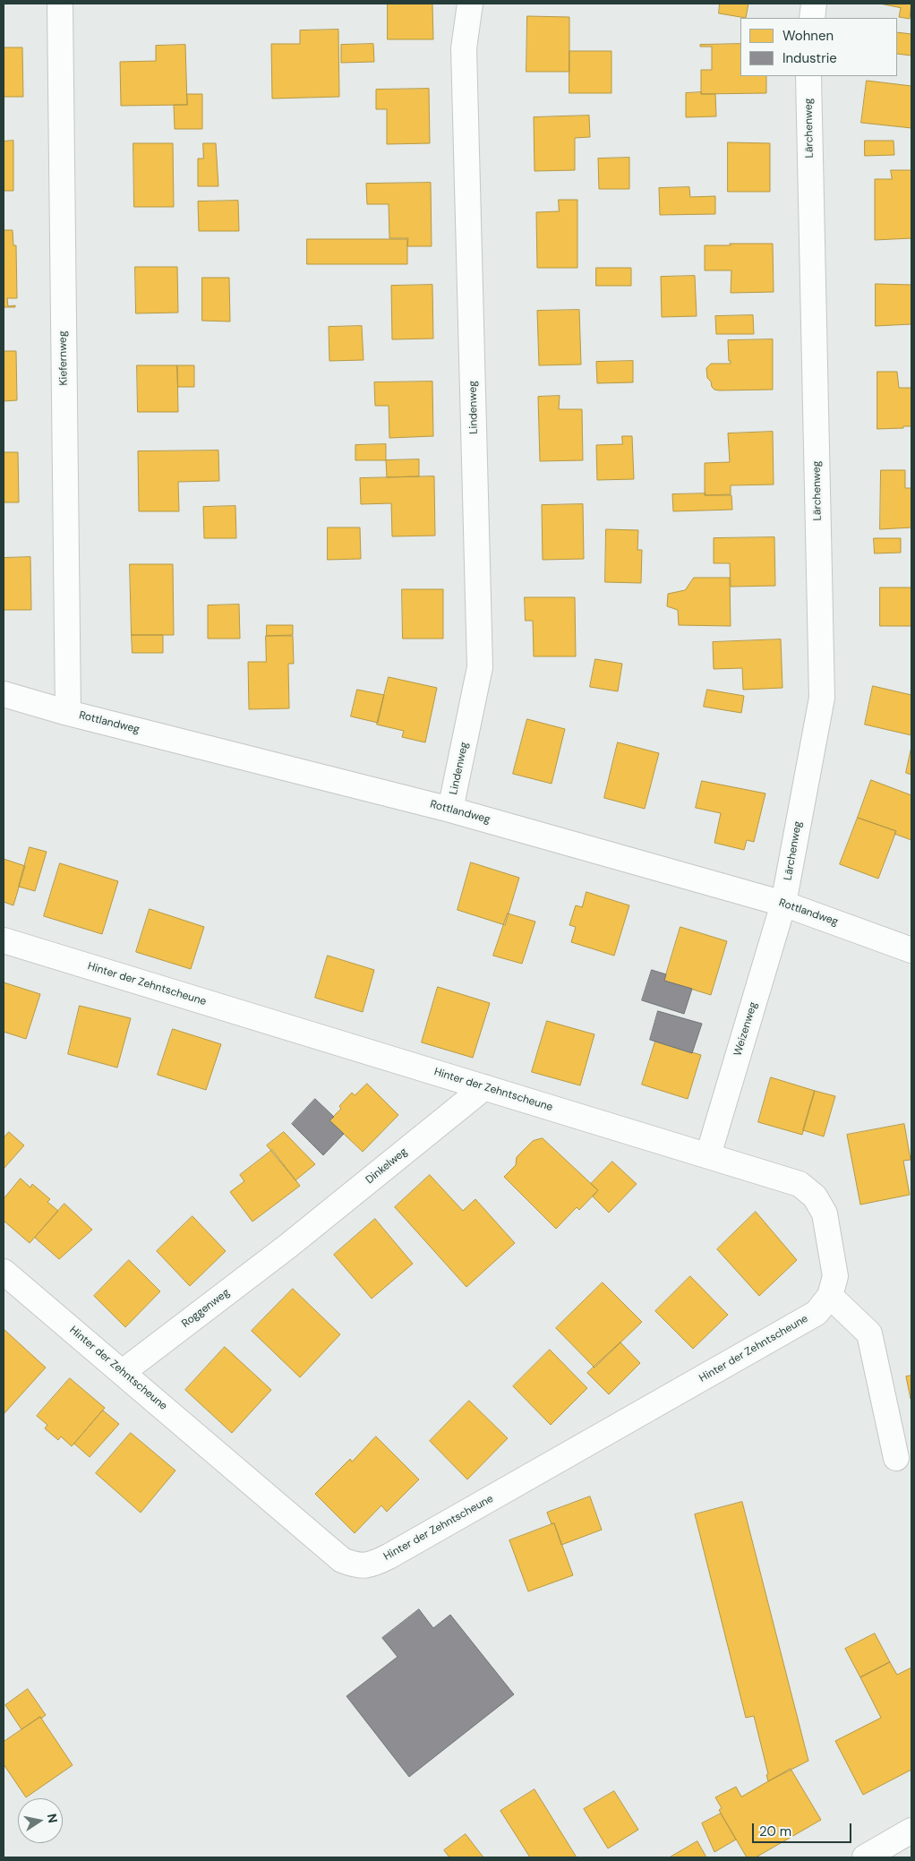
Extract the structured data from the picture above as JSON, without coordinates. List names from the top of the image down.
{
  "streets": {
    "street": [
      "Lärchenweg",
      "Kiefernweg",
      "Lindenweg",
      "Rottlandweg",
      "Hinter der Zehntscheune",
      "Weizenweg",
      "Dinkelweg",
      "Roggenweg"
    ]
  },
  "crossings": [
    ["Lärchenweg", "Rottlandweg"],
    ["Lärchenweg", "Weizenweg"],
    ["Kiefernweg", "Rottlandweg"],
    ["Lindenweg", "Rottlandweg"],
    ["Rottlandweg", "Weizenweg"],
    ["Hinter der Zehntscheune", "Weizenweg"],
    ["Hinter der Zehntscheune", "Dinkelweg"],
    ["Hinter der Zehntscheune", "Roggenweg"],
    ["Dinkelweg", "Roggenweg"]
  ],
  "legend": ["Wohnen", "Industrie"],
  "scale_bar": "20 m",
  "north": "right"
}
